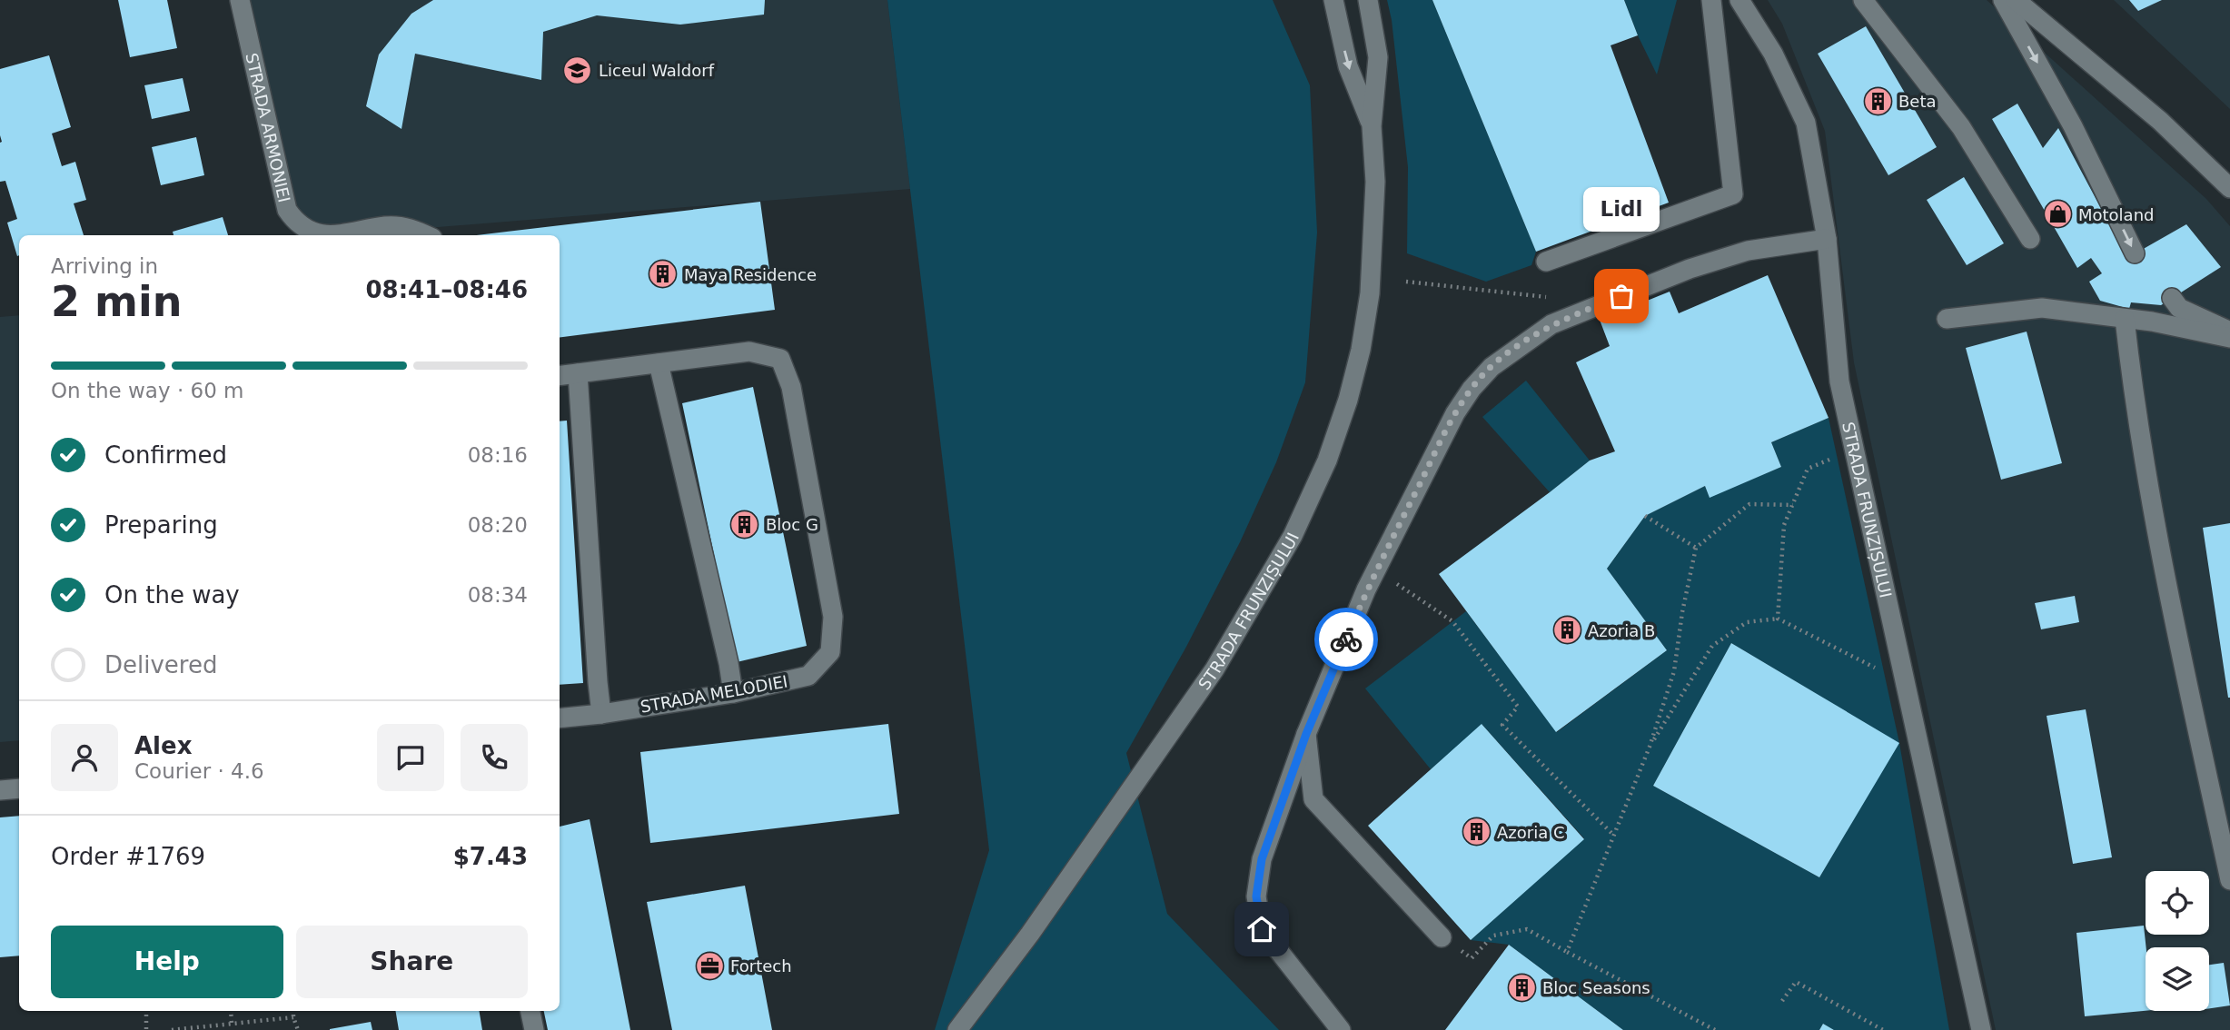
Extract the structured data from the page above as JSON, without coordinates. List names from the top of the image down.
{
  "streets": {
    "street": ["STRADA ARMONIEI", "STRADA FRUNZIȘULUI", "STRADA MELODIEI"]
  },
  "places": {
    "school or university": ["Liceul Waldorf"],
    "building": [
      "Beta",
      "Maya Residence",
      "Bloc G",
      "Azoria B",
      "Azoria C",
      "Bloc Seasons"
    ],
    "shop": ["Motoland"],
    "other": ["Lidl"],
    "office": ["Fortech"]
  },
  "page": {
    "bubble": "Lidl",
    "heading": ["2 min", "Arriving in", "08:41–08:46"],
    "panel": [
      "Alex",
      "Courier · 4.6",
      "Order #1769",
      "$7.43"
    ],
    "bar": "On the way · 60 m",
    "list": [
      ["Confirmed", "08:16"],
      ["Preparing", "08:20"],
      ["On the way", "08:34"],
      "Delivered"
    ],
    "buttons": ["Help", "Share"]
  }
}
